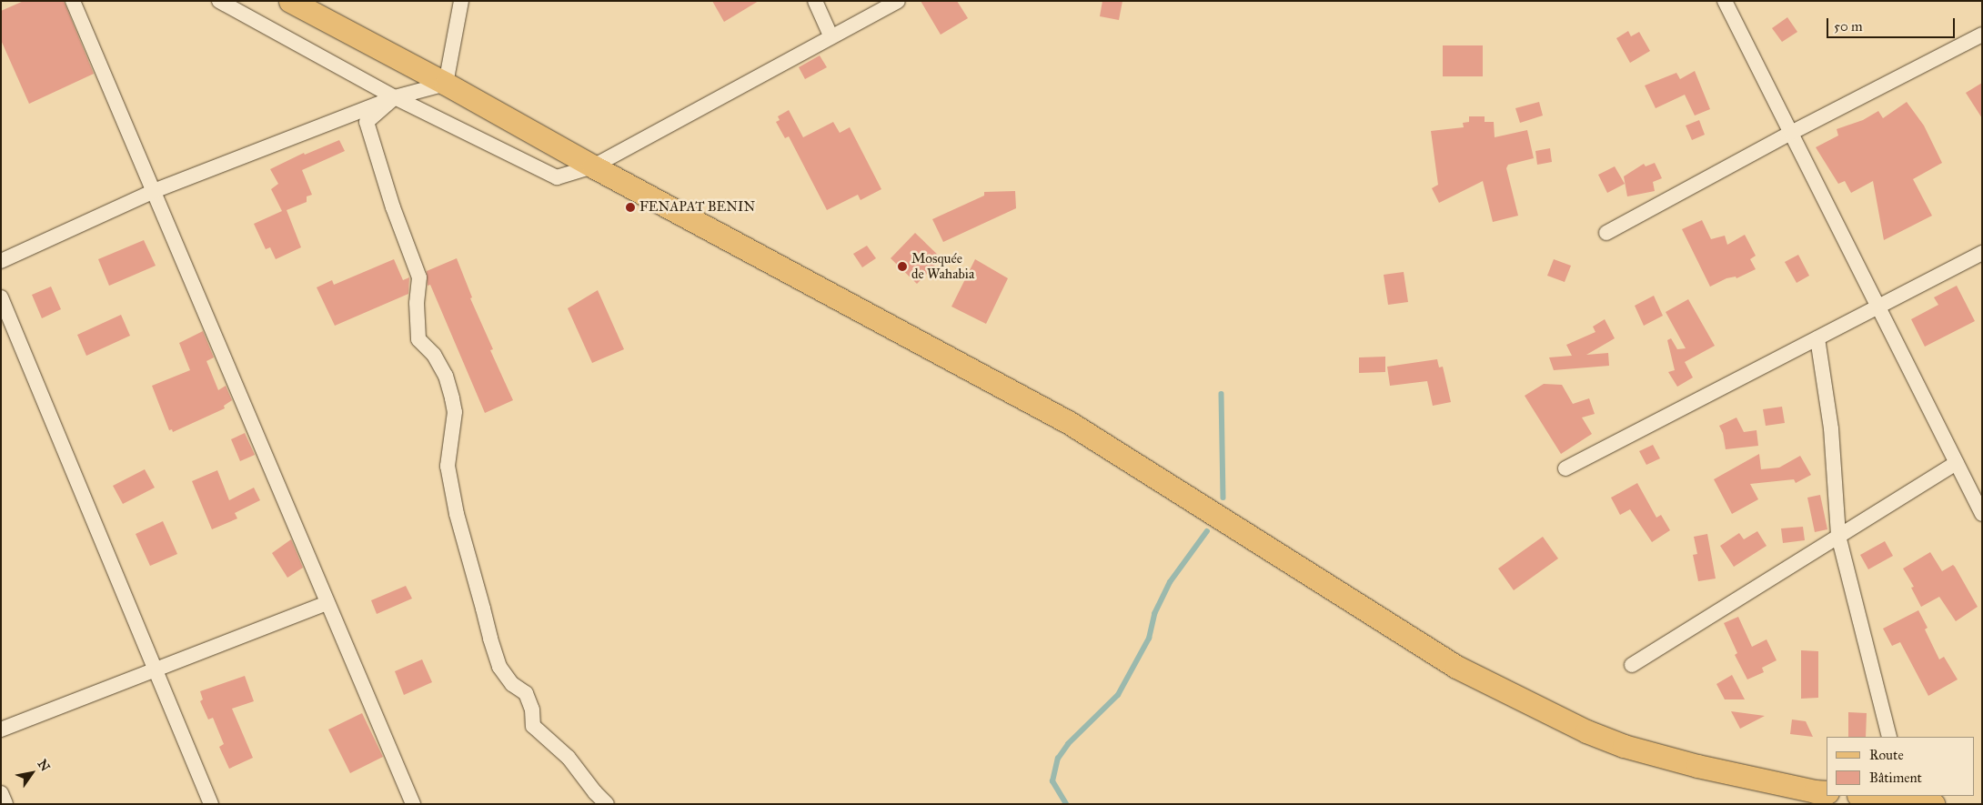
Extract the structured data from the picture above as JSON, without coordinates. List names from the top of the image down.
{
  "places": ["FENAPAT BENIN", "Mosquée de Wahabia"],
  "legend": ["Route", "Bâtiment"],
  "scale_bar": "50 m",
  "north": "top right"
}
